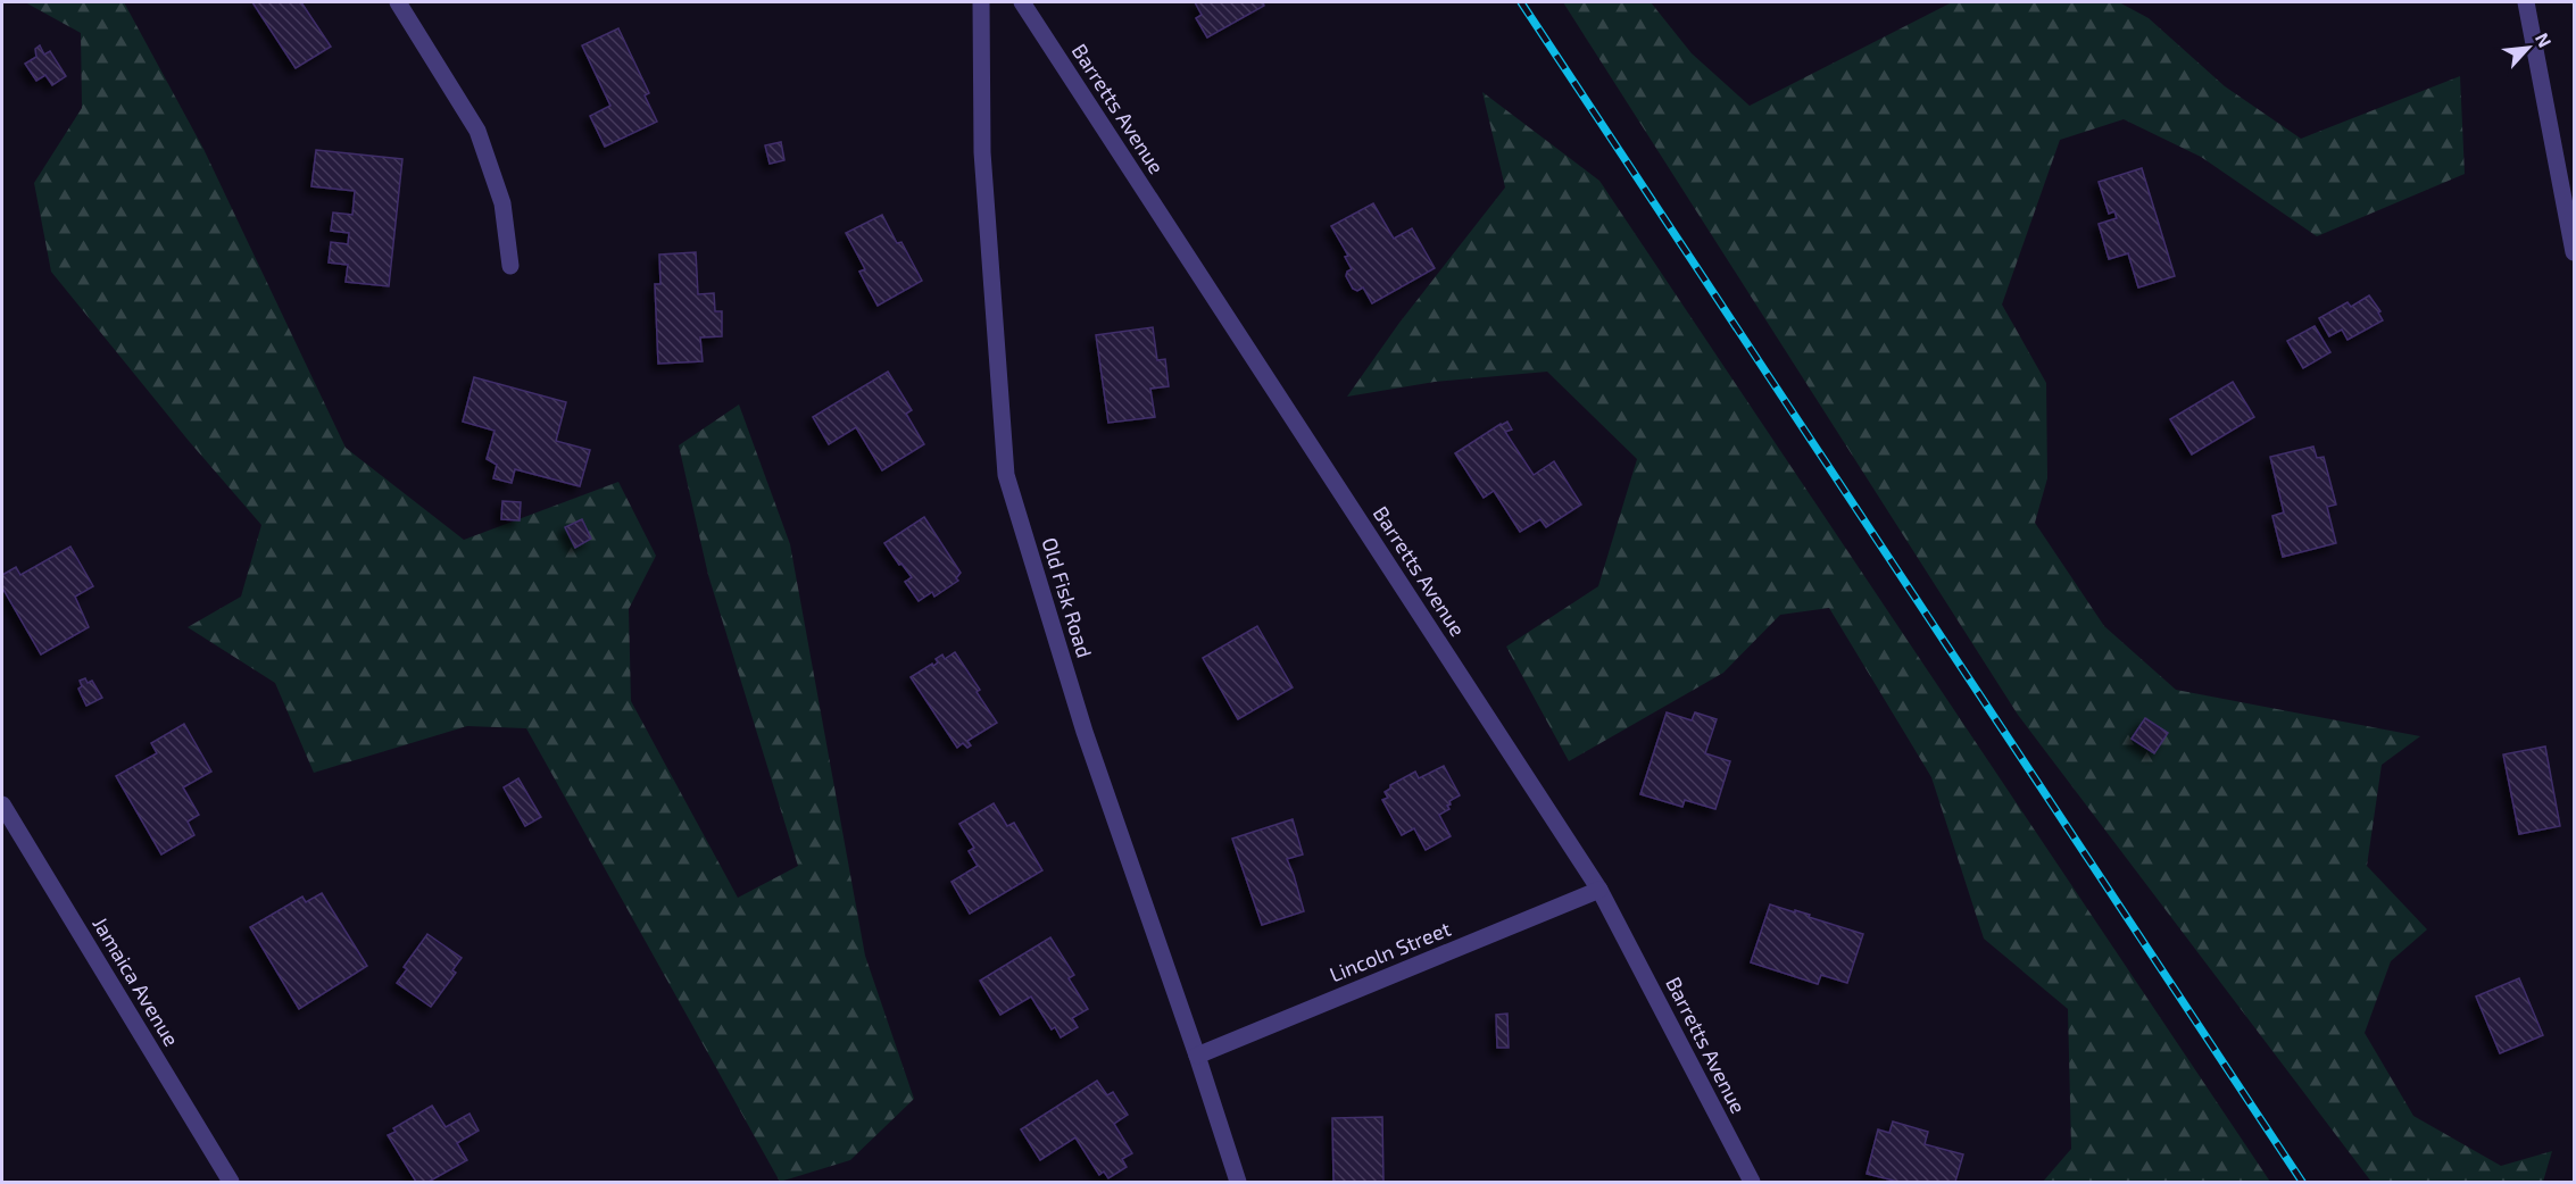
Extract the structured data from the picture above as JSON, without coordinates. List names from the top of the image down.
{
  "streets": {
    "street": [
      "Barretts Avenue",
      "Old Fisk Road",
      "Lincoln Street",
      "Jamaica Avenue"
    ]
  },
  "crossings": [
    ["Barretts Avenue", "Lincoln Street"],
    ["Old Fisk Road", "Lincoln Street"]
  ],
  "north": "top right"
}
